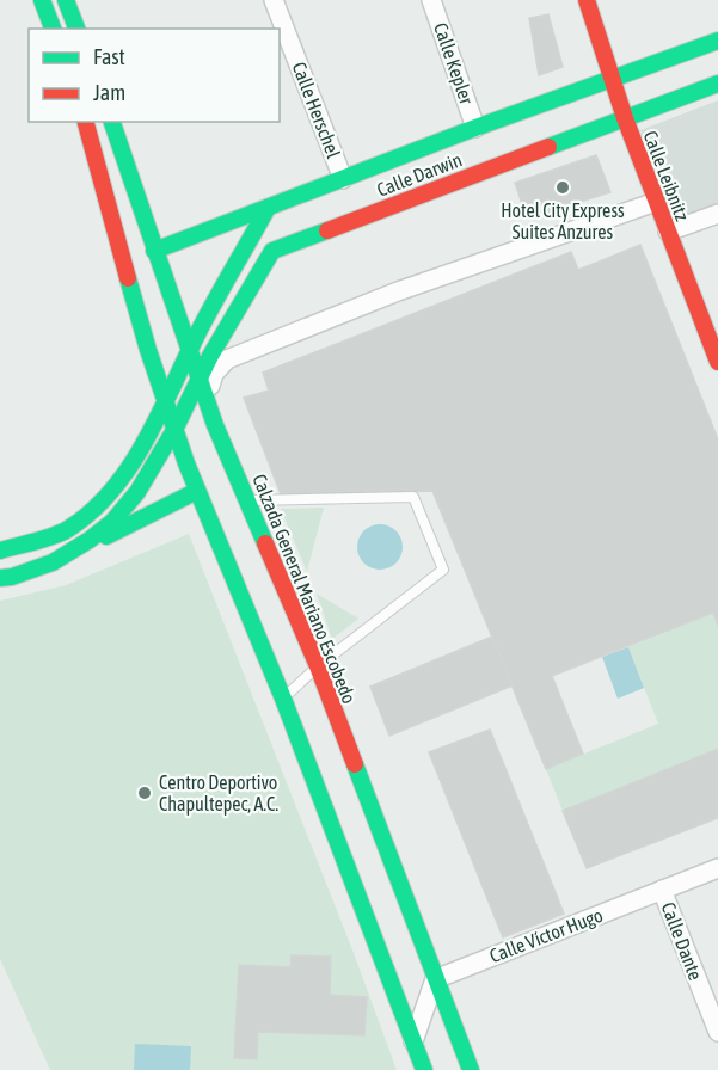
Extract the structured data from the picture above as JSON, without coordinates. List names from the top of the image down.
{
  "streets": {
    "street": [
      "Calle Kepler",
      "Calle Herschel",
      "Calle Darwin",
      "Calle Leibnitz",
      "Calzada General Mariano Escobedo",
      "Calle Víctor Hugo",
      "Calle Dante"
    ]
  },
  "crossings": [
    ["Calle Kepler", "Calle Darwin"],
    ["Calle Herschel", "Calle Darwin"],
    ["Calle Darwin", "Calle Leibnitz"],
    ["Calle Darwin", "Calzada General Mariano Escobedo"],
    ["Calzada General Mariano Escobedo", "Calle Víctor Hugo"],
    ["Calle Víctor Hugo", "Calle Dante"]
  ],
  "places": ["Hotel City Express Suites Anzures", "Centro Deportivo Chapultepec, A.C."],
  "legend": ["Fast", "Jam"]
}
